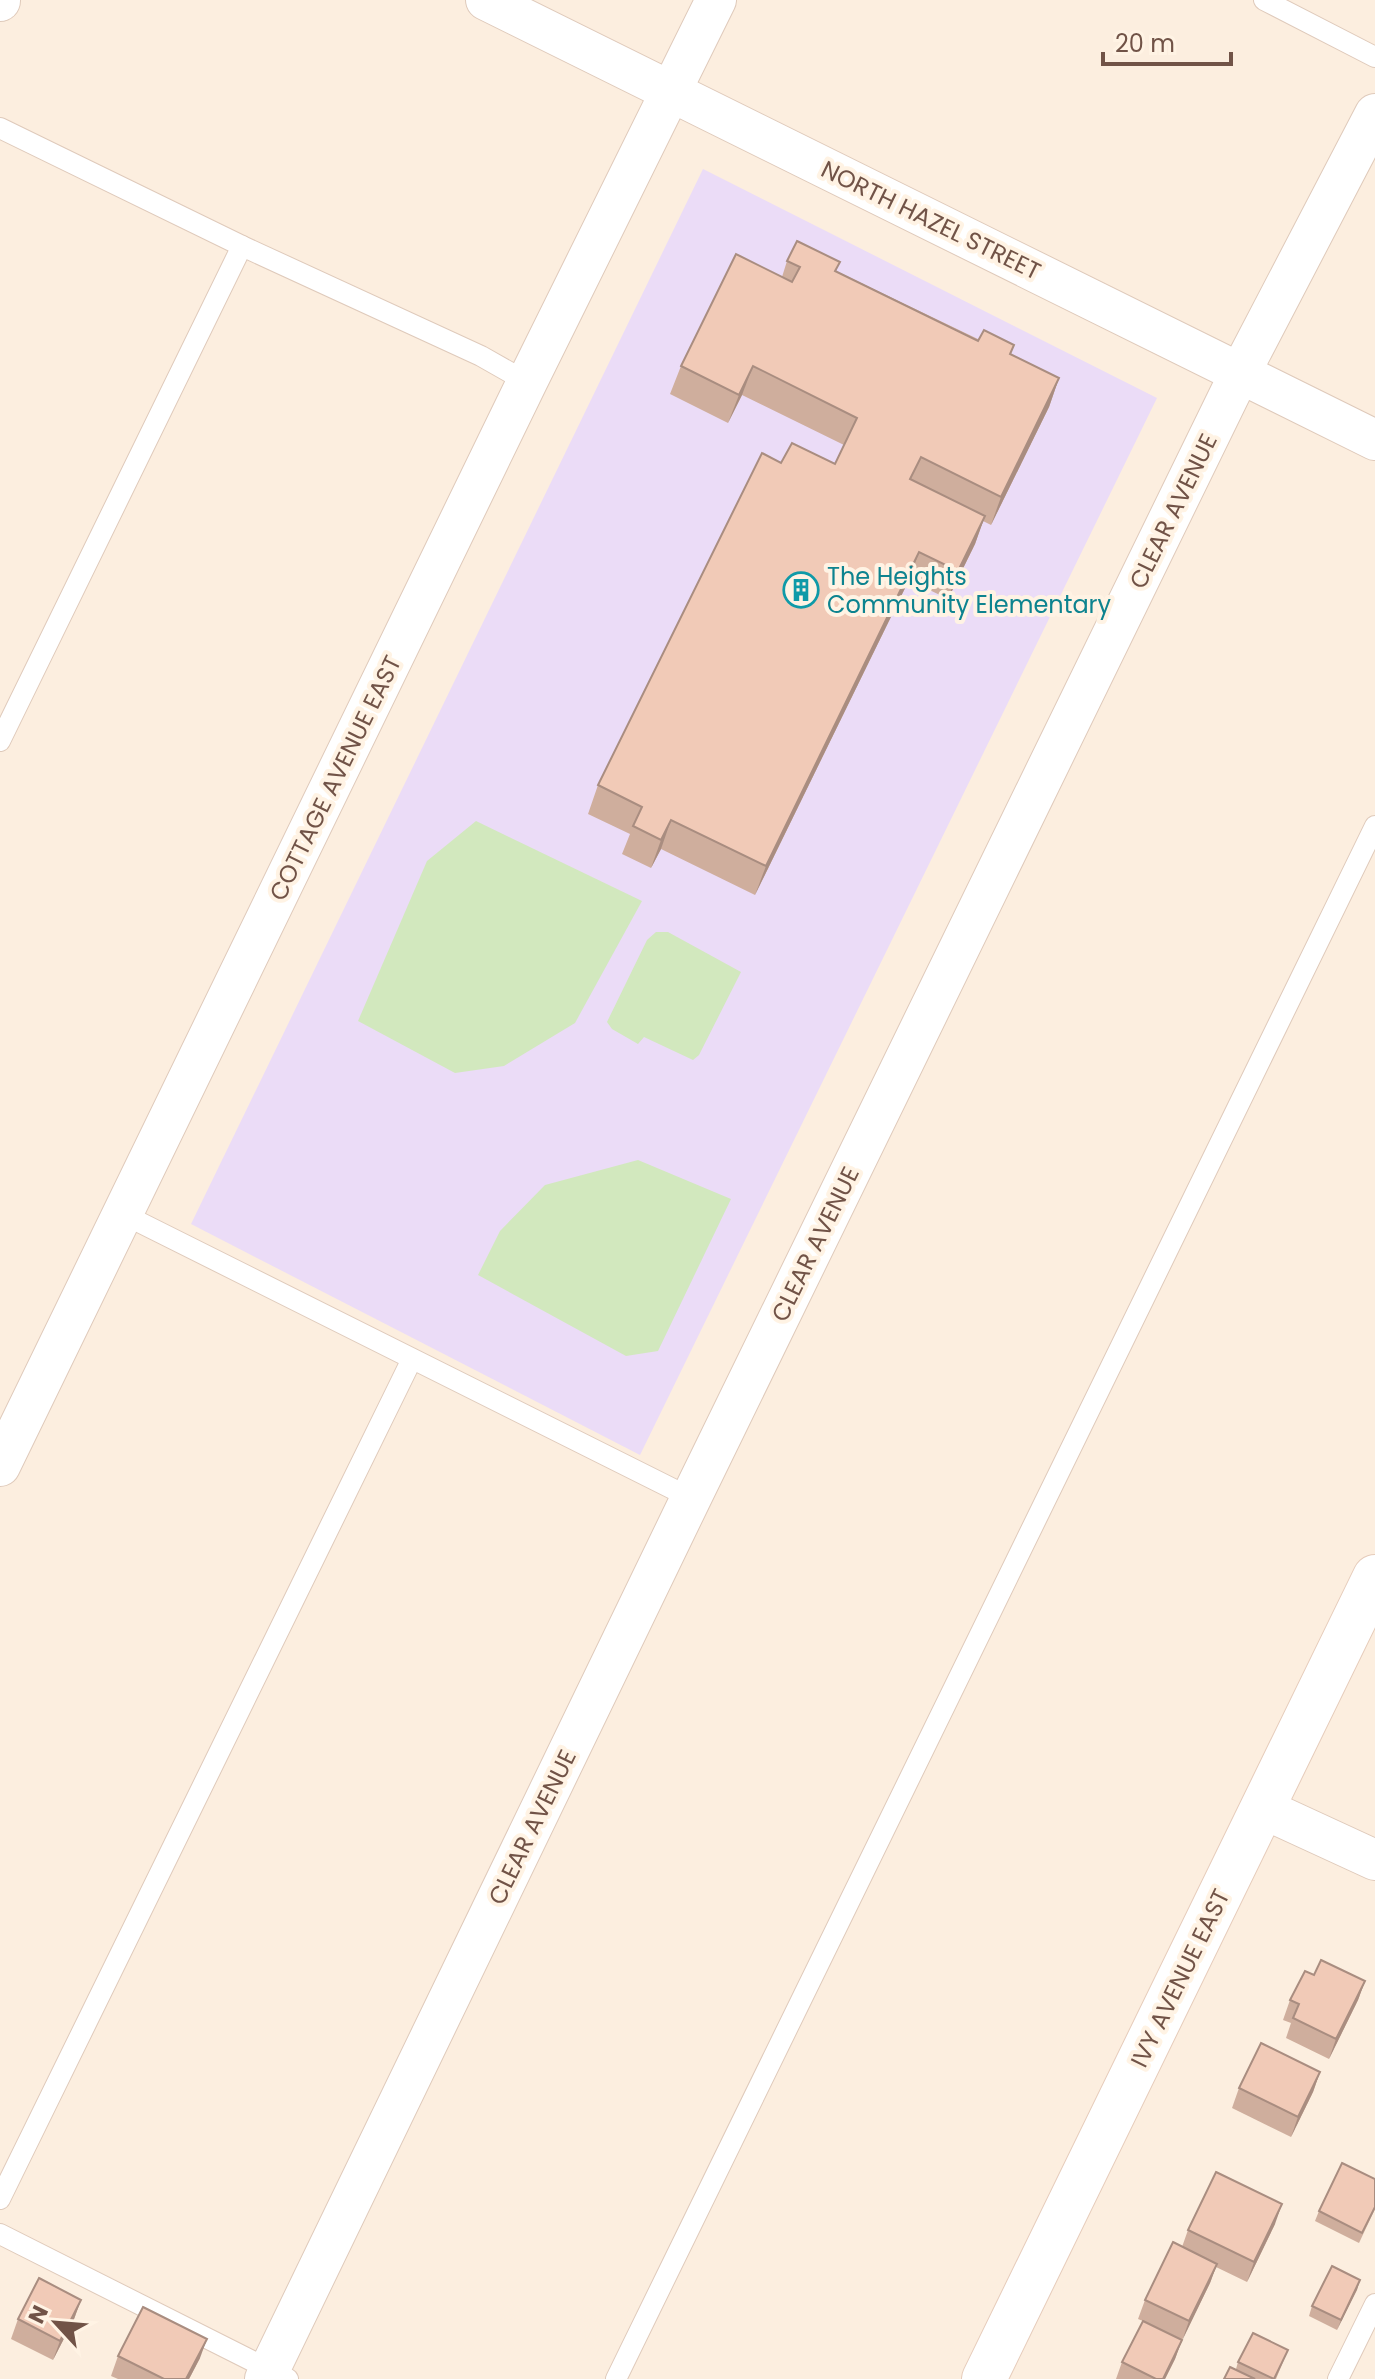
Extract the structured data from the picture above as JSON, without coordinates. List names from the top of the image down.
{
  "streets": {
    "street": [
      "NORTH HAZEL STREET",
      "CLEAR AVENUE",
      "COTTAGE AVENUE EAST",
      "IVY AVENUE EAST"
    ]
  },
  "crossings": [
    ["NORTH HAZEL STREET", "CLEAR AVENUE"],
    ["NORTH HAZEL STREET", "COTTAGE AVENUE EAST"]
  ],
  "places": {
    "building": ["The Heights Community Elementary"]
  },
  "scale_bar": "20 m",
  "north": "top left"
}
